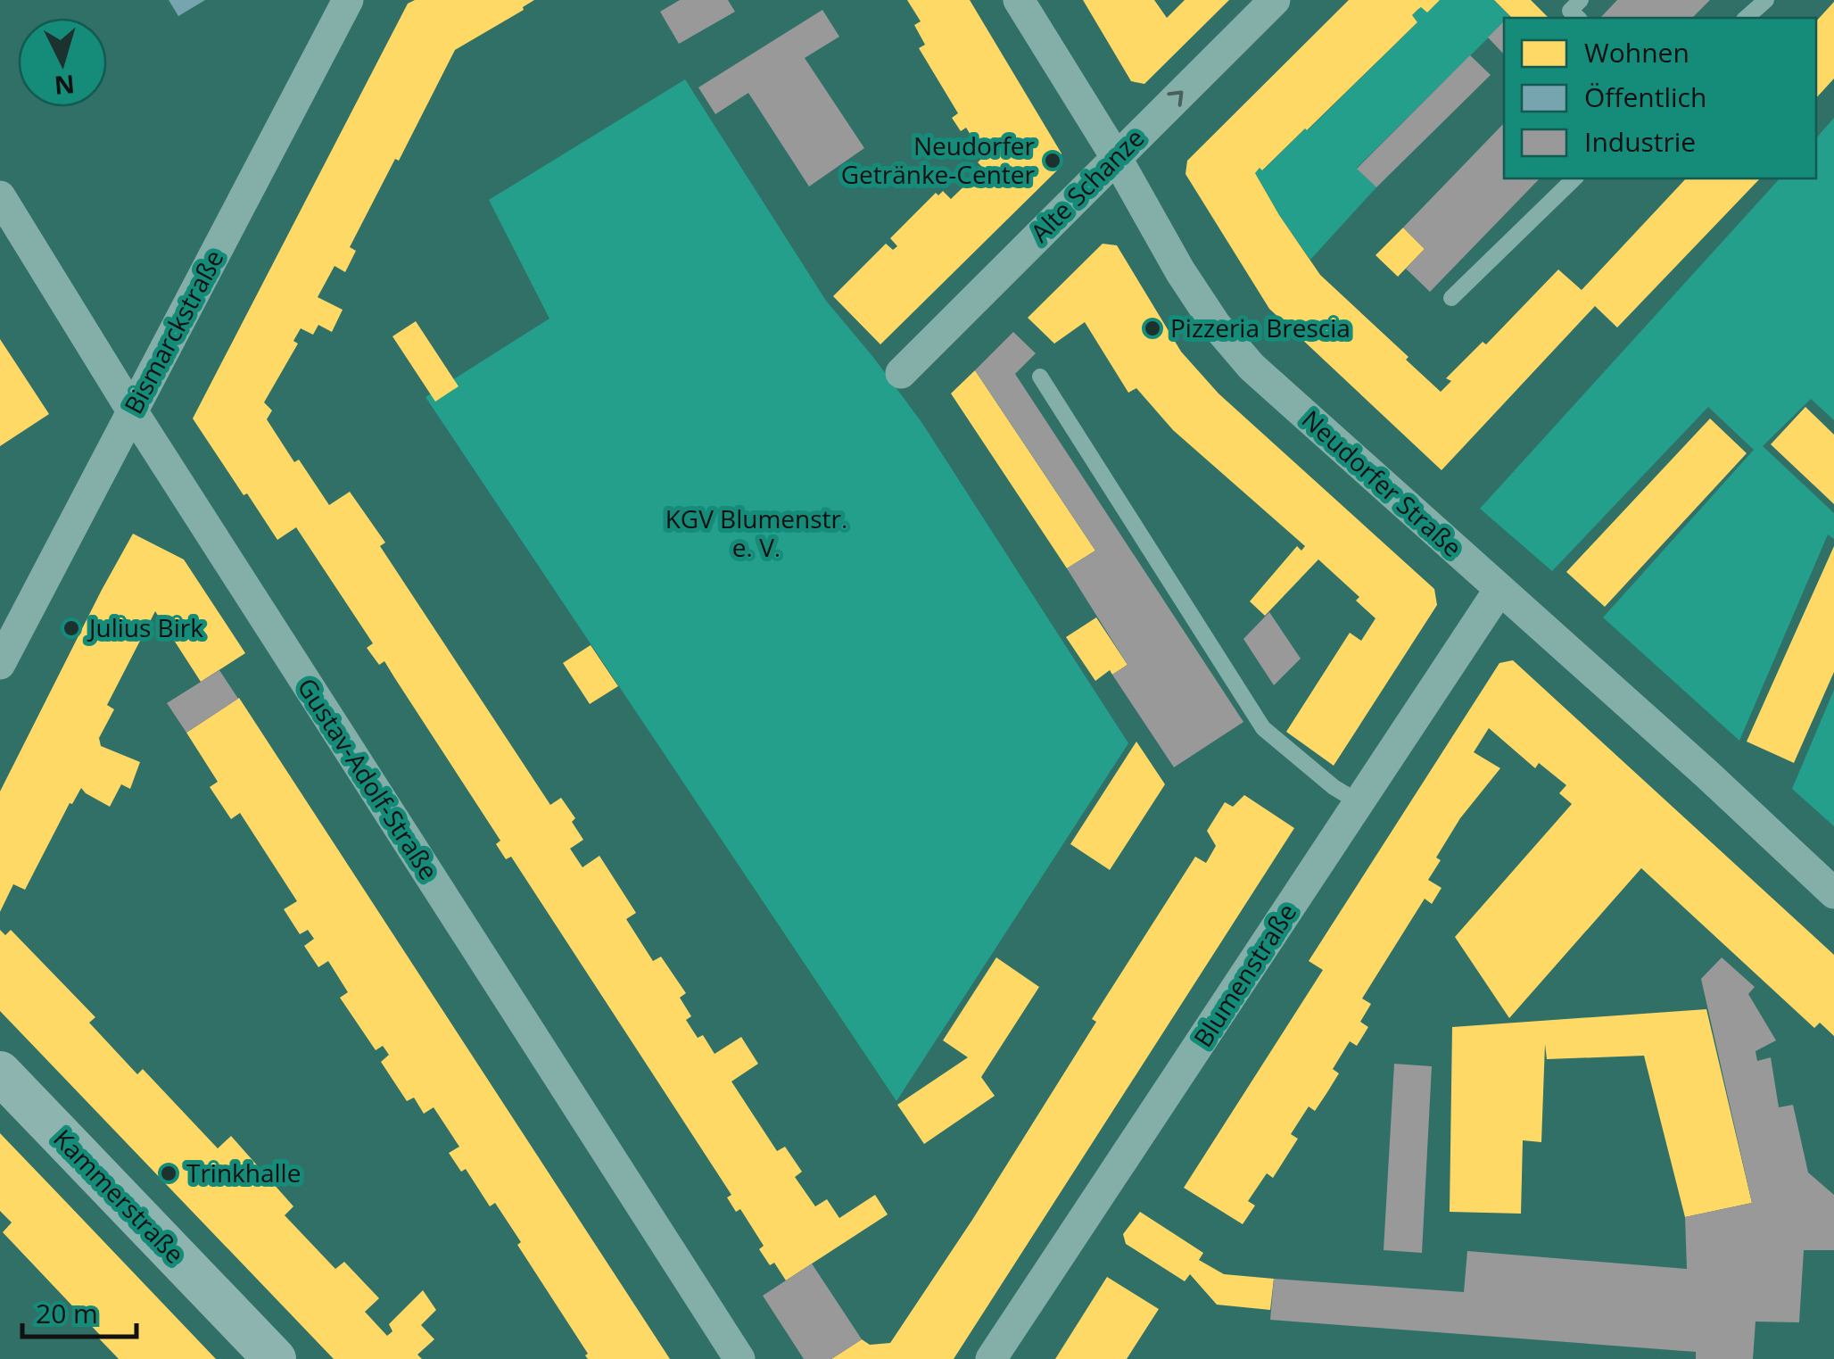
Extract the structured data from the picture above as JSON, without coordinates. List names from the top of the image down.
{
  "streets": {
    "street": [
      "Alte Schanze",
      "Bismarckstraße",
      "Neudorfer Straße",
      "Gustav-Adolf-Straße",
      "Blumenstraße",
      "Kammerstraße"
    ]
  },
  "crossings": [
    ["Alte Schanze", "Neudorfer Straße"],
    ["Bismarckstraße", "Gustav-Adolf-Straße"],
    ["Neudorfer Straße", "Blumenstraße"]
  ],
  "one_way": ["Alte Schanze"],
  "parks": ["KGV Blumenstr. e. V."],
  "places": [
    "Neudorfer Getränke-Center",
    "Pizzeria Brescia",
    "Julius Birk",
    "Trinkhalle"
  ],
  "legend": ["Wohnen", "Öffentlich", "Industrie"],
  "scale_bar": "20 m",
  "north": "bottom"
}
